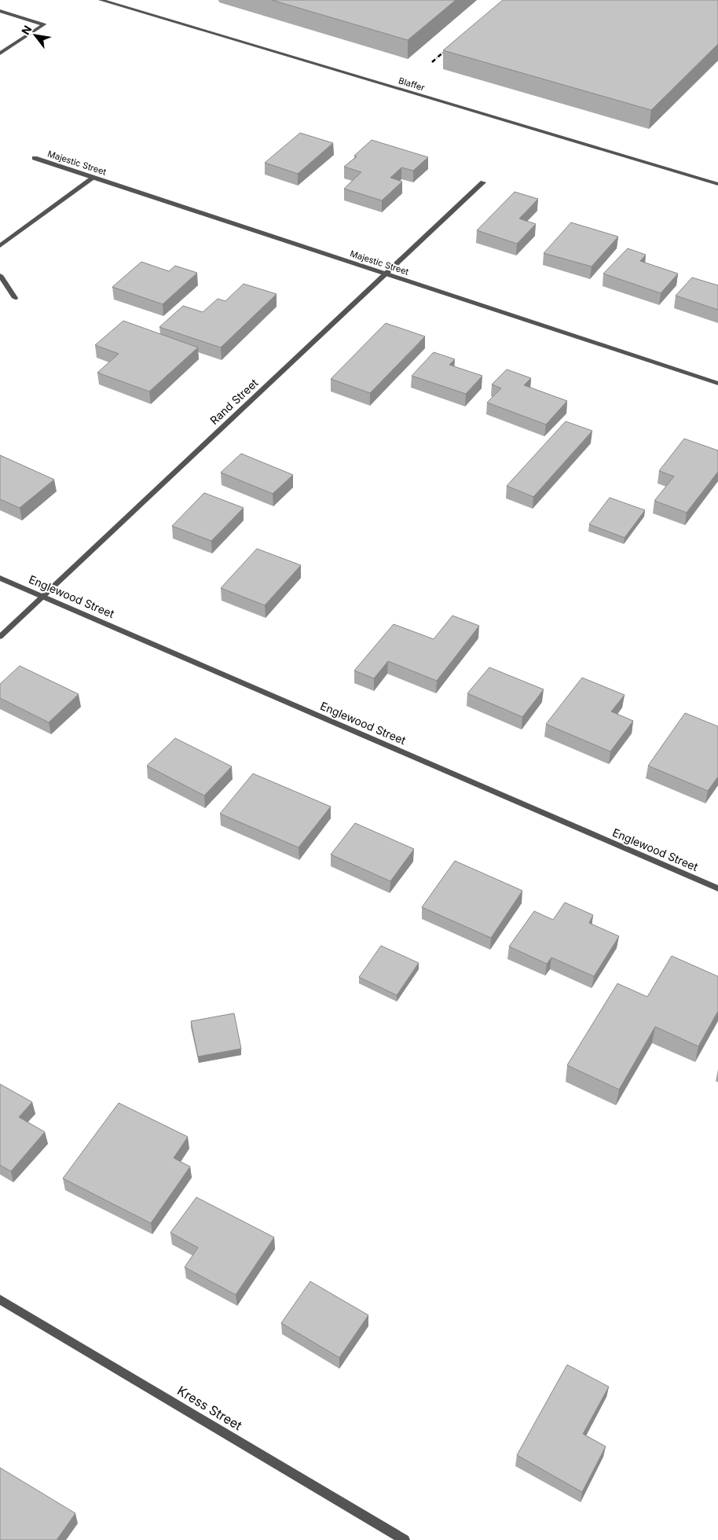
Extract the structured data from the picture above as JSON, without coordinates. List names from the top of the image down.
{
  "streets": {
    "street": [
      "Blaffer",
      "Majestic Street",
      "Rand Street",
      "Englewood Street",
      "Kress Street"
    ]
  },
  "crossings": [
    ["Majestic Street", "Rand Street"],
    ["Rand Street", "Englewood Street"]
  ],
  "north": "top left"
}
